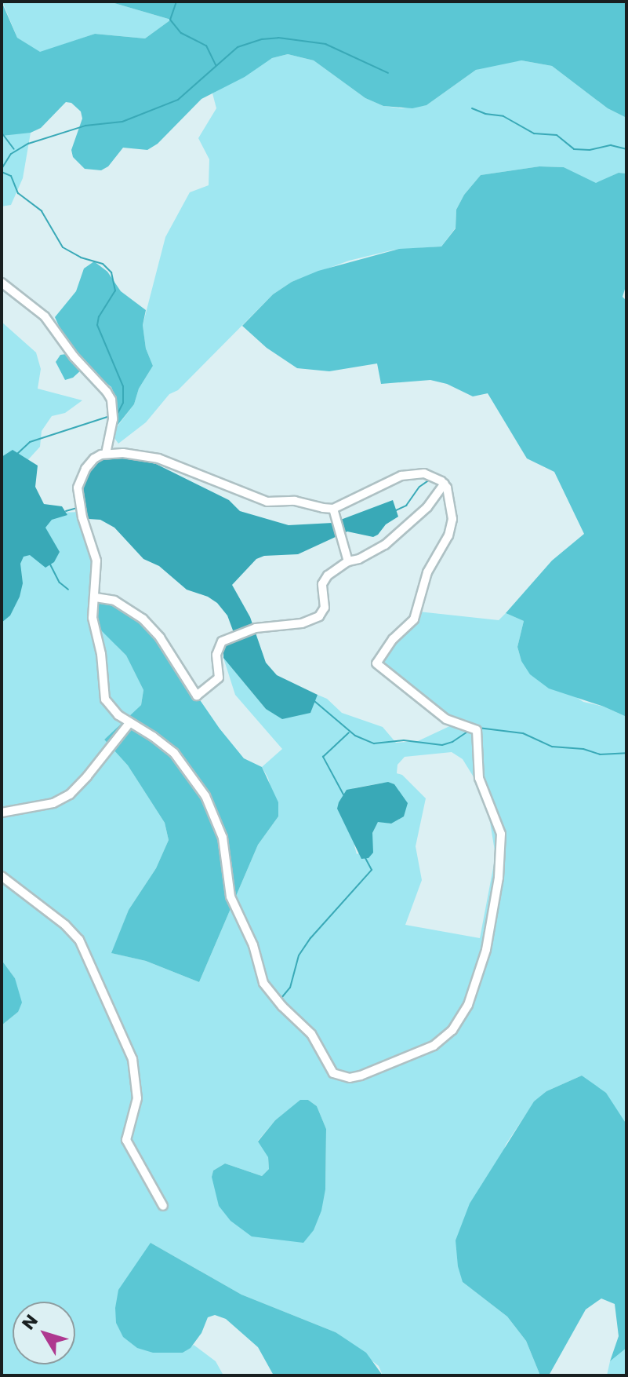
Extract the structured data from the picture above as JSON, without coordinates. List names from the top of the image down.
{
  "north": "top left"
}
